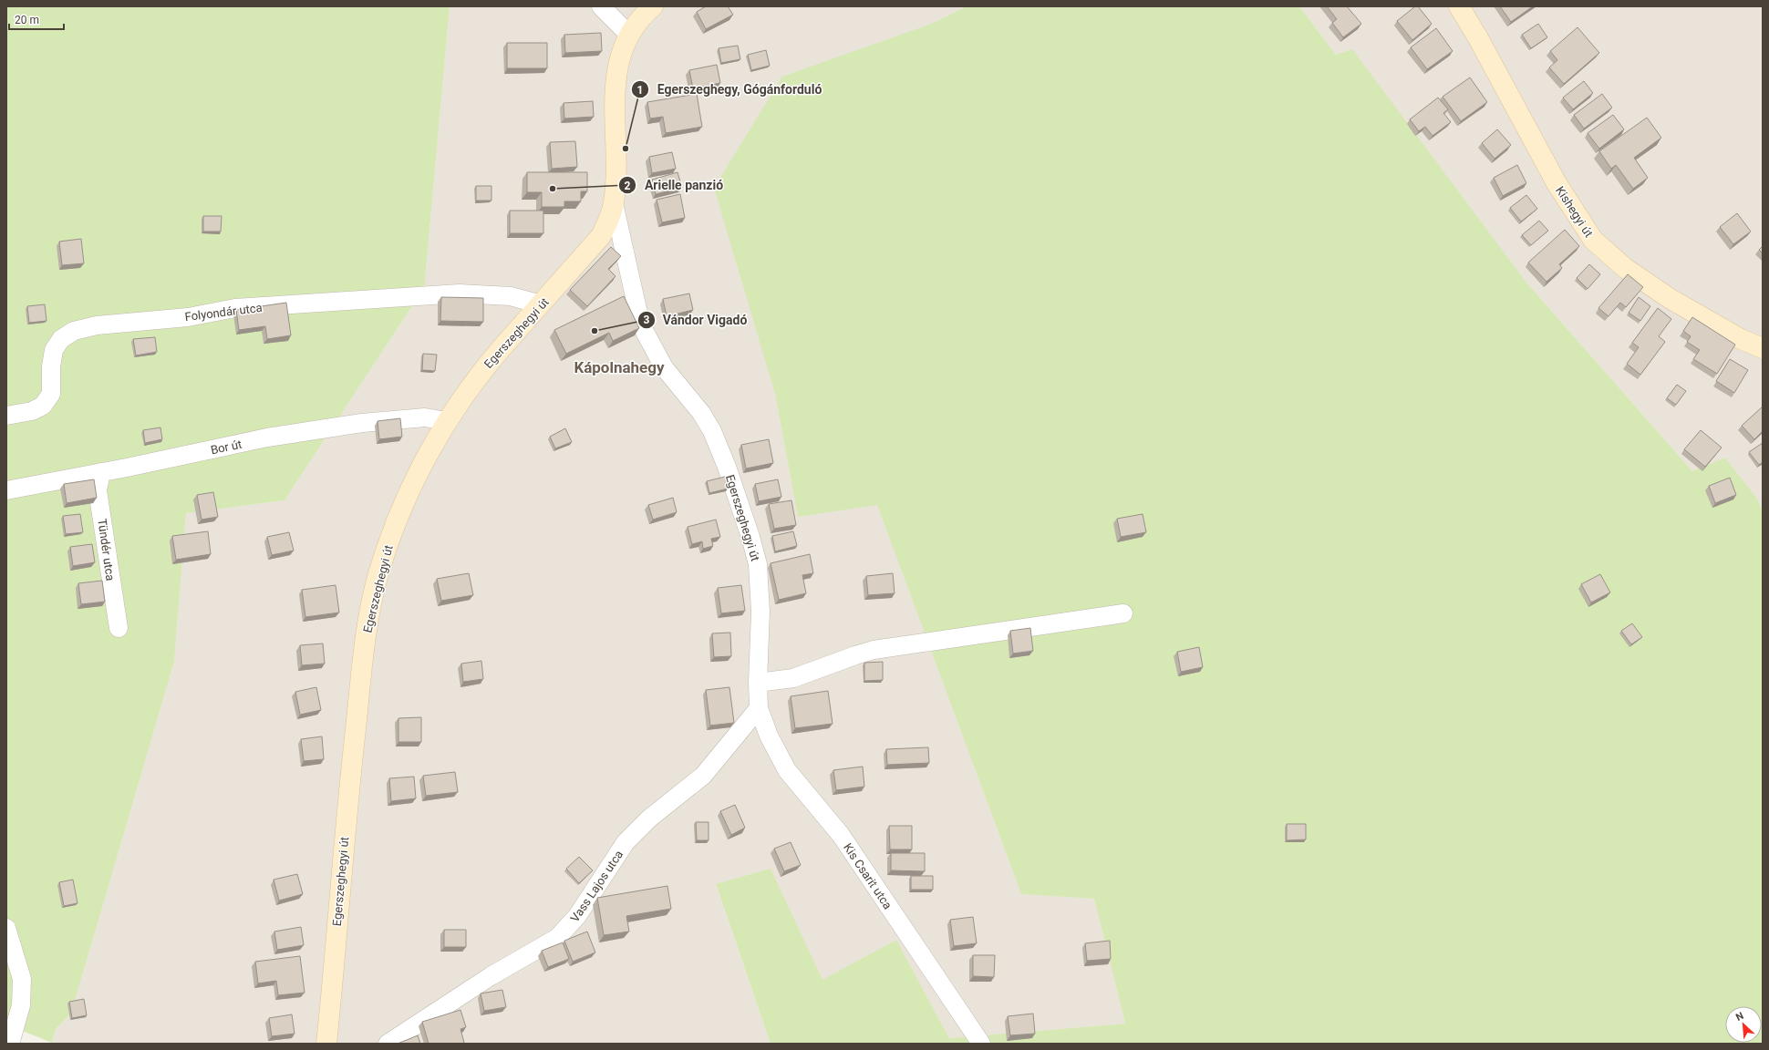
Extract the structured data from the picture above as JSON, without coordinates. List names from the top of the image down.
{
  "streets": {
    "street": [
      "Kishegyi út",
      "Folyondár utca",
      "Egerszeghegyi út",
      "Bor út",
      "Tündér utca",
      "Kis Csarit utca",
      "Vass Lajos utca"
    ]
  },
  "crossings": [
    ["Folyondár utca", "Egerszeghegyi út"],
    ["Egerszeghegyi út", "Bor út"],
    ["Egerszeghegyi út", "Kis Csarit utca"],
    ["Egerszeghegyi út", "Vass Lajos utca"],
    ["Bor út", "Tündér utca"],
    ["Kis Csarit utca", "Vass Lajos utca"]
  ],
  "districts": ["Kápolnahegy"],
  "places": ["Egerszeghegy, Gógánforduló", "Arielle panzió", "Vándor Vigadó"],
  "scale_bar": "20 m",
  "north": "top left"
}
